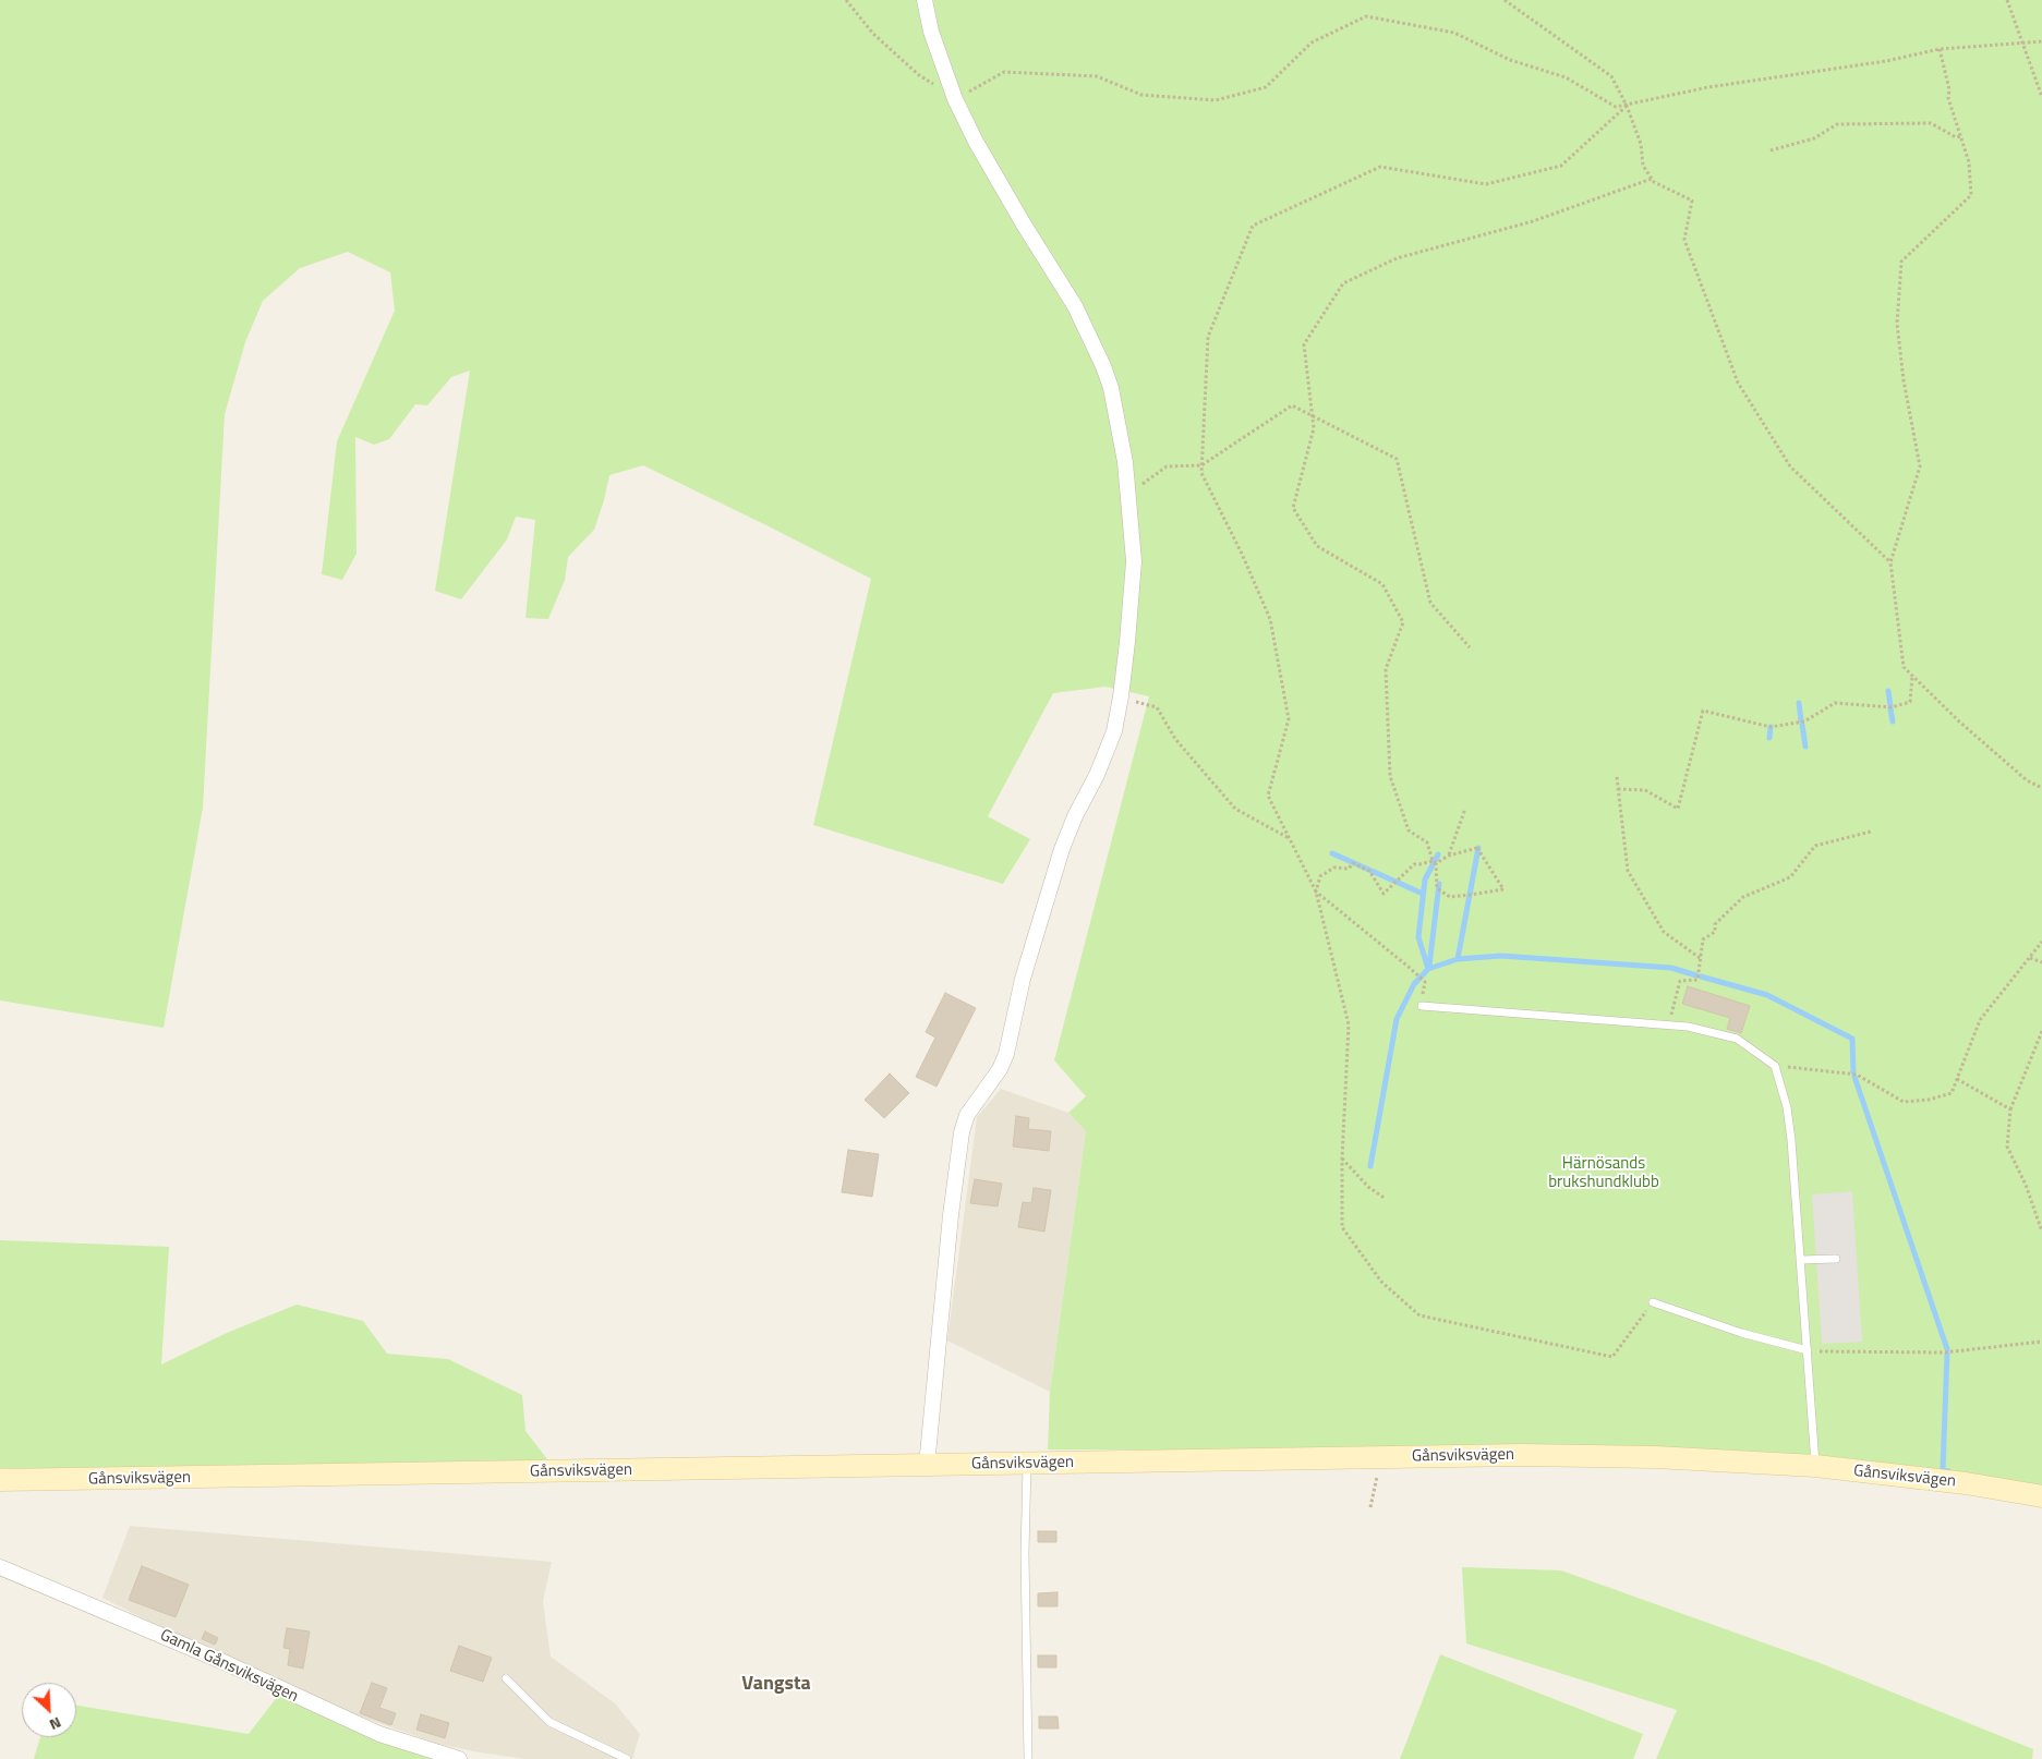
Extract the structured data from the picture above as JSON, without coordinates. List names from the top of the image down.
{
  "streets": {
    "main road": ["Gånsviksvägen"],
    "street": ["Gamla Gånsviksvägen"]
  },
  "districts": ["Vangsta"],
  "parks": ["Härnösands brukshundklubb"],
  "north": "bottom right"
}
